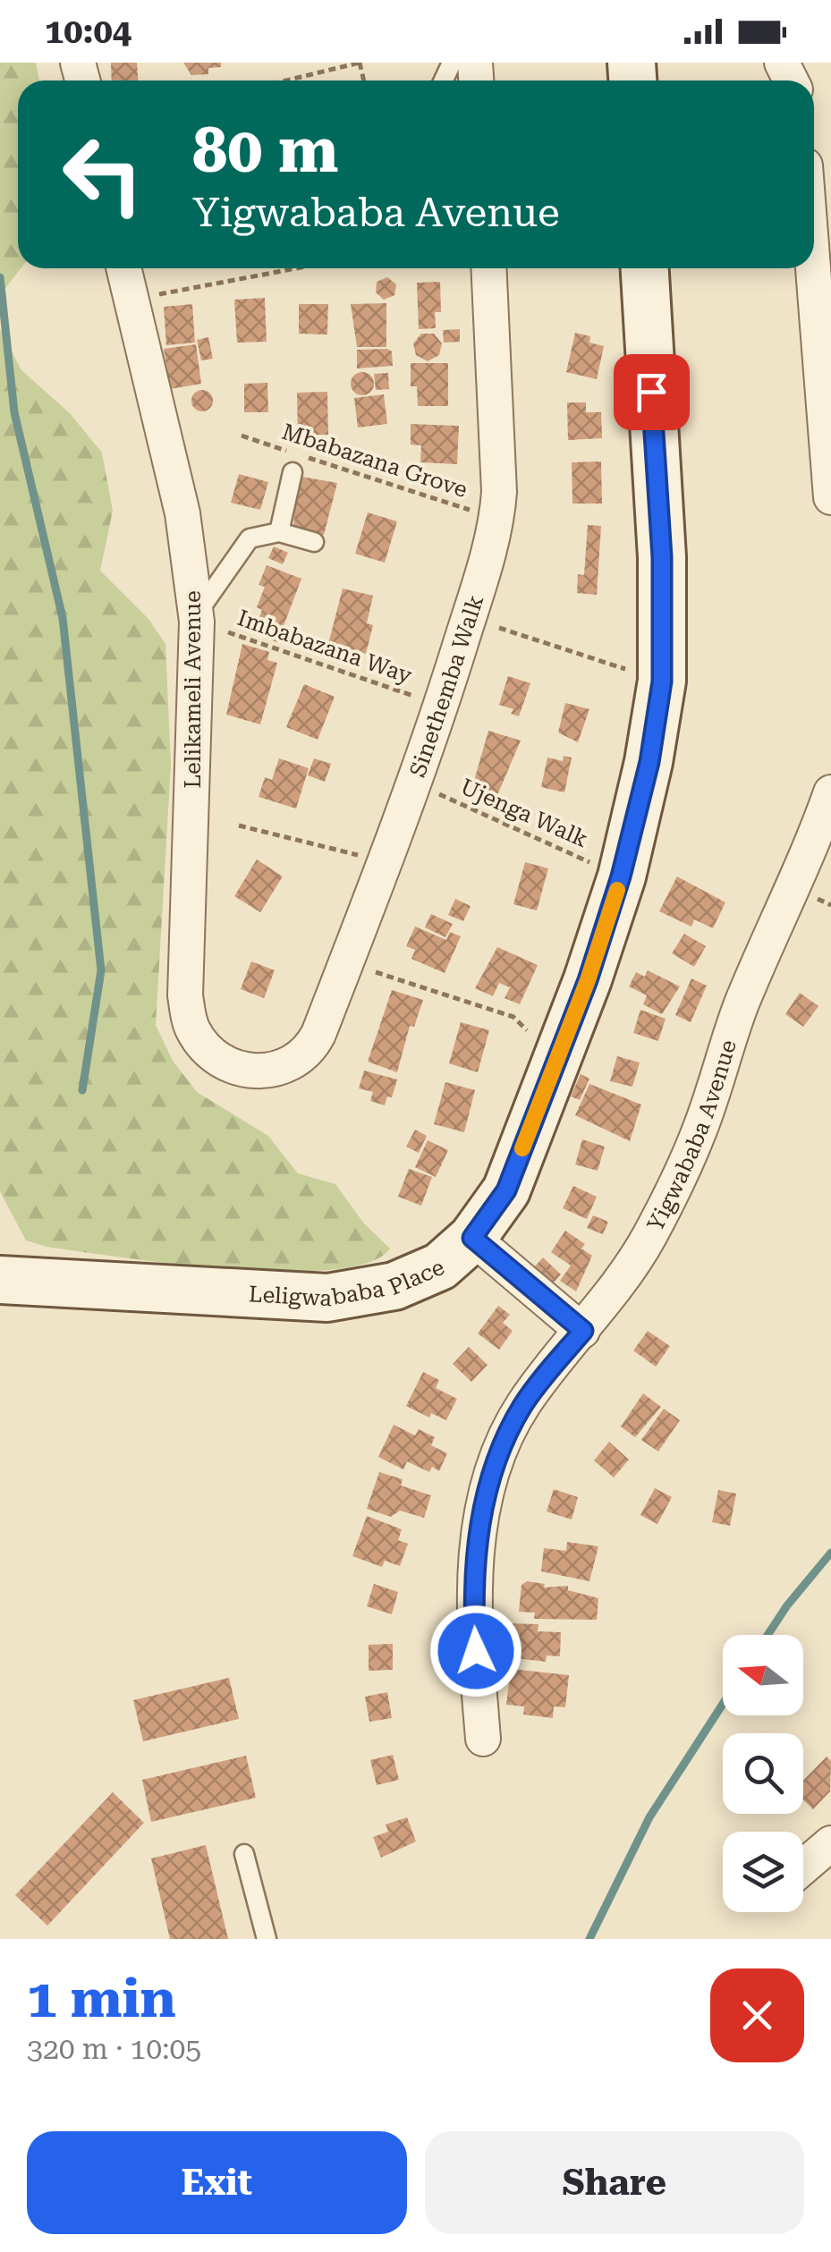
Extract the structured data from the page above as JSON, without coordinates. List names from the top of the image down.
{
  "streets": {
    "street": [
      "Sinethemba Walk",
      "Lelikameli Avenue",
      "Yigwababa Avenue",
      "Leligwababa Place"
    ],
    "path": ["Mbabazana Grove", "Imbabazana Way", "Ujenga Walk"]
  },
  "crossings": [
    ["Mbabazana Grove", "Sinethemba Walk"],
    ["Imbabazana Way", "Sinethemba Walk"],
    ["Imbabazana Way", "Lelikameli Avenue"],
    ["Sinethemba Walk", "Lelikameli Avenue"],
    ["Sinethemba Walk", "Ujenga Walk"],
    ["Ujenga Walk", "Leligwababa Place"]
  ],
  "north": "left",
  "page": {
    "status": "10:04",
    "turn": ["80 m", "Yigwababa Avenue"],
    "heading": ["1 min", "320 m · 10:05"],
    "buttons": ["Exit", "Share"]
  }
}
